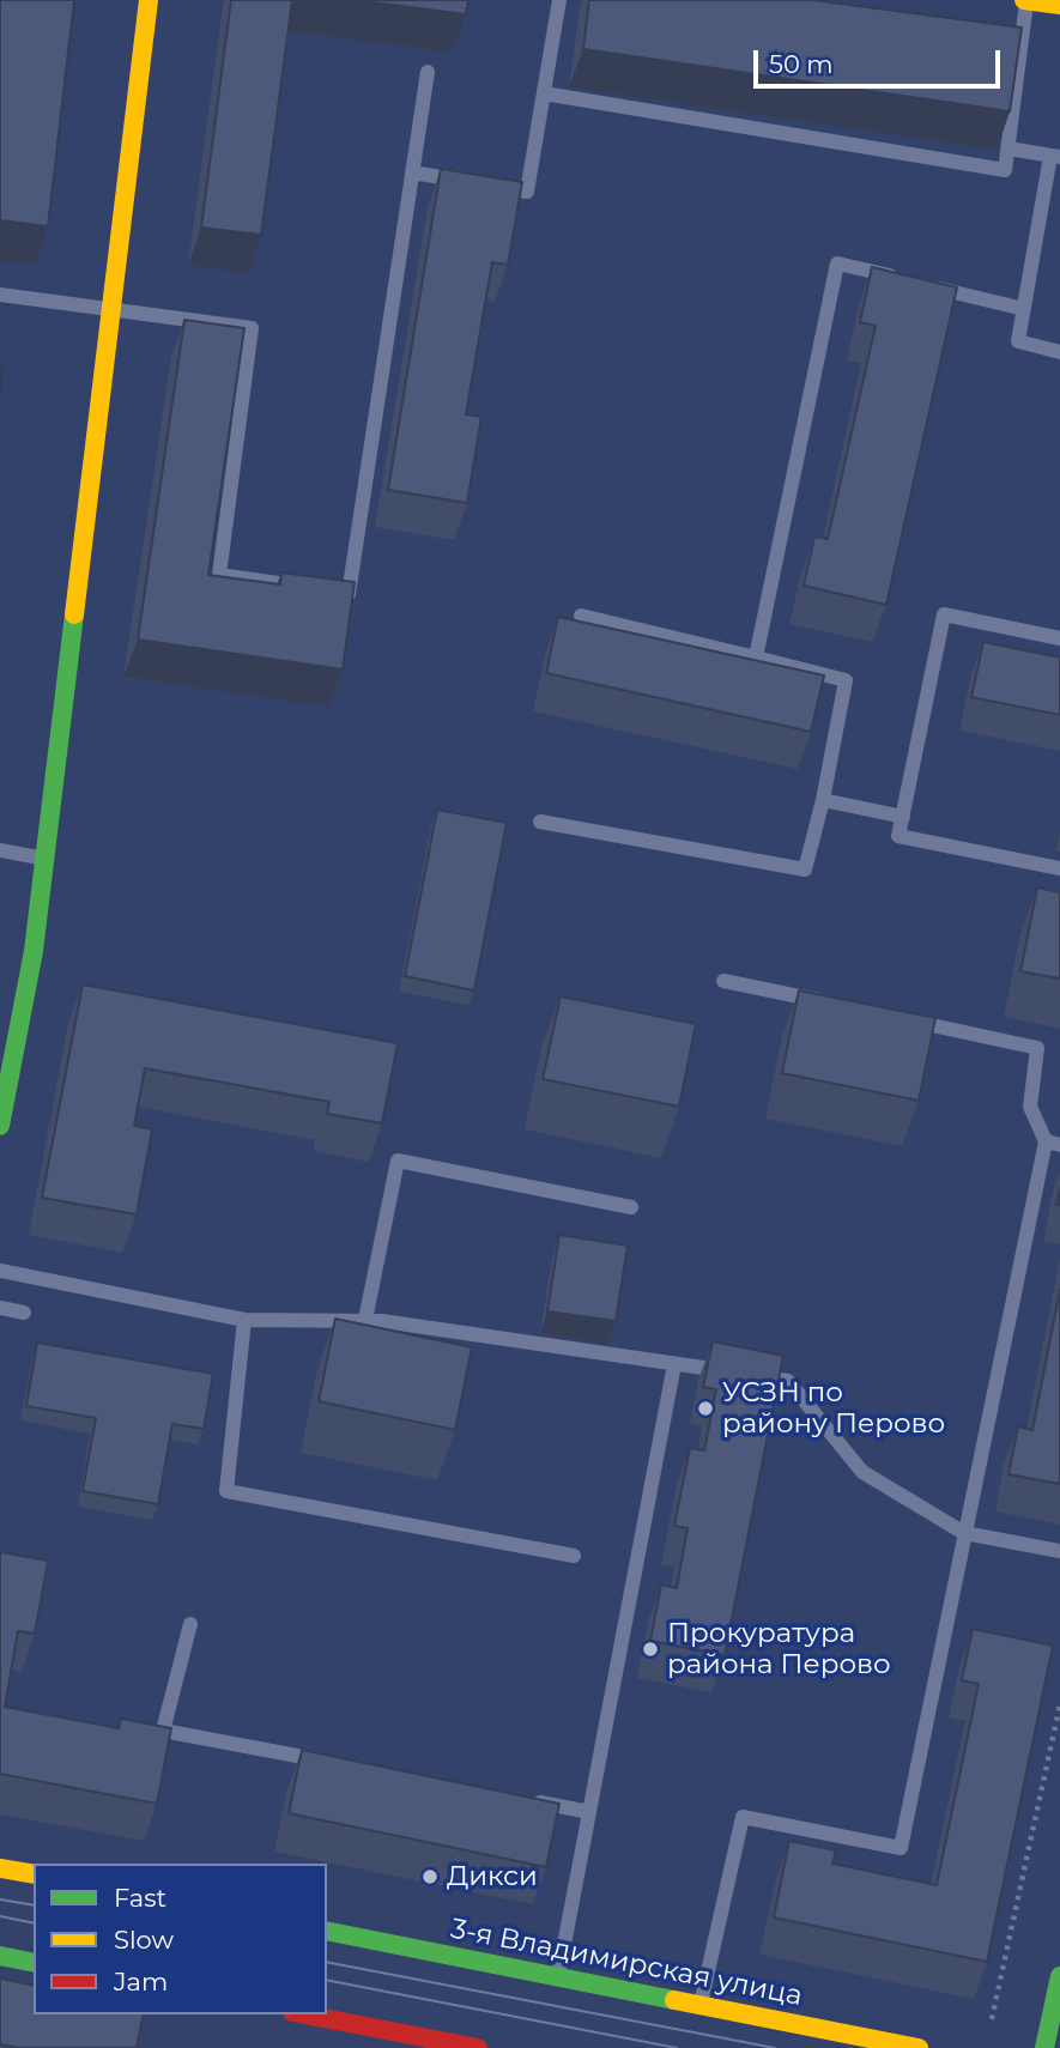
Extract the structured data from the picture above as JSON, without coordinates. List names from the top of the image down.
{
  "streets": {
    "street": ["3-я Владимирская улица"]
  },
  "places": ["УСЗН по району Перово", "Прокуратура района Перово", "Дикси"],
  "legend": ["Fast", "Slow", "Jam"],
  "scale_bar": "50 m"
}
